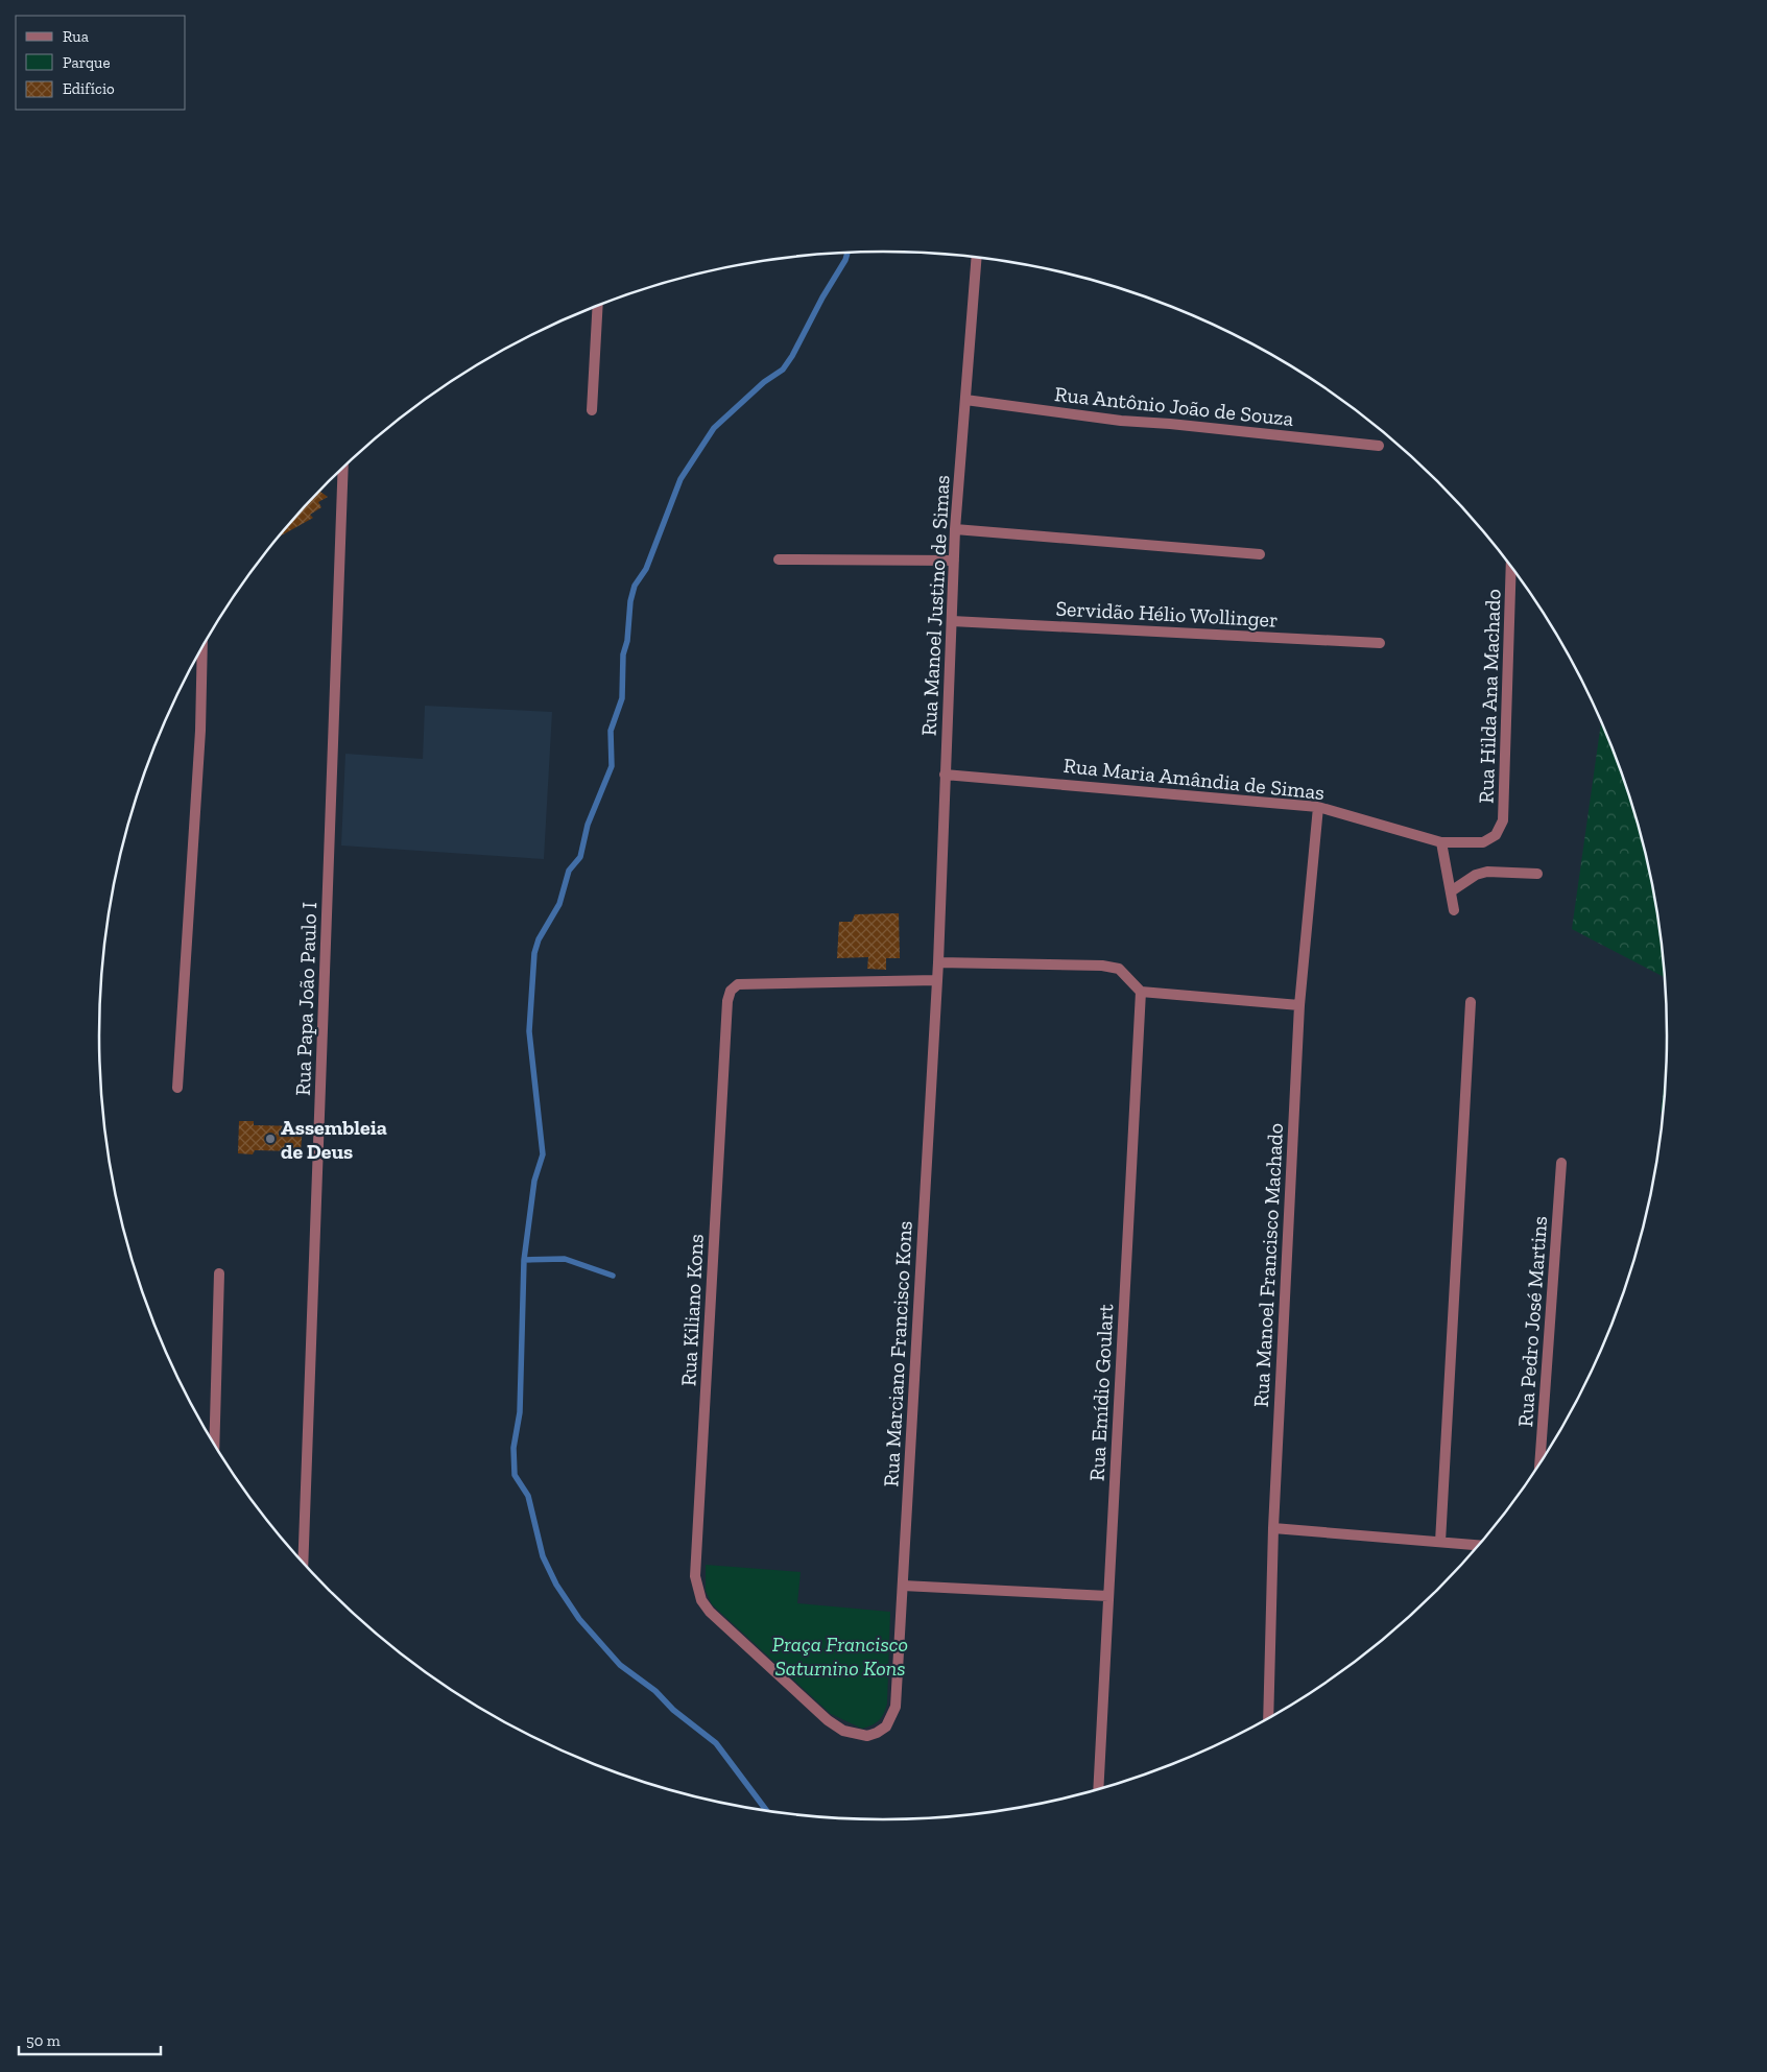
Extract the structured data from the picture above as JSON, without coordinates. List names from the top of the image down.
{
  "streets": {
    "street": [
      "Rua Antônio João de Souza",
      "Rua Manoel Justino de Simas",
      "Servidão Hélio Wollinger",
      "Rua Hilda Ana Machado",
      "Rua Maria Amândia de Simas",
      "Rua Papa João Paulo I",
      "Rua Manoel Francisco Machado",
      "Rua Kiliano Kons",
      "Rua Pedro José Martins",
      "Rua Marciano Francisco Kons",
      "Rua Emídio Goulart"
    ]
  },
  "crossings": [
    ["Rua Antônio João de Souza", "Rua Manoel Justino de Simas"],
    ["Rua Manoel Justino de Simas", "Servidão Hélio Wollinger"],
    ["Rua Manoel Justino de Simas", "Rua Maria Amândia de Simas"],
    ["Rua Manoel Justino de Simas", "Rua Marciano Francisco Kons"],
    ["Rua Hilda Ana Machado", "Rua Maria Amândia de Simas"],
    ["Rua Maria Amândia de Simas", "Rua Manoel Francisco Machado"],
    ["Rua Kiliano Kons", "Rua Marciano Francisco Kons"]
  ],
  "parks": ["Praça Francisco Saturnino Kons"],
  "places": ["Assembleia de Deus"],
  "legend": ["Rua", "Parque", "Edifício"],
  "scale_bar": "50 m"
}
